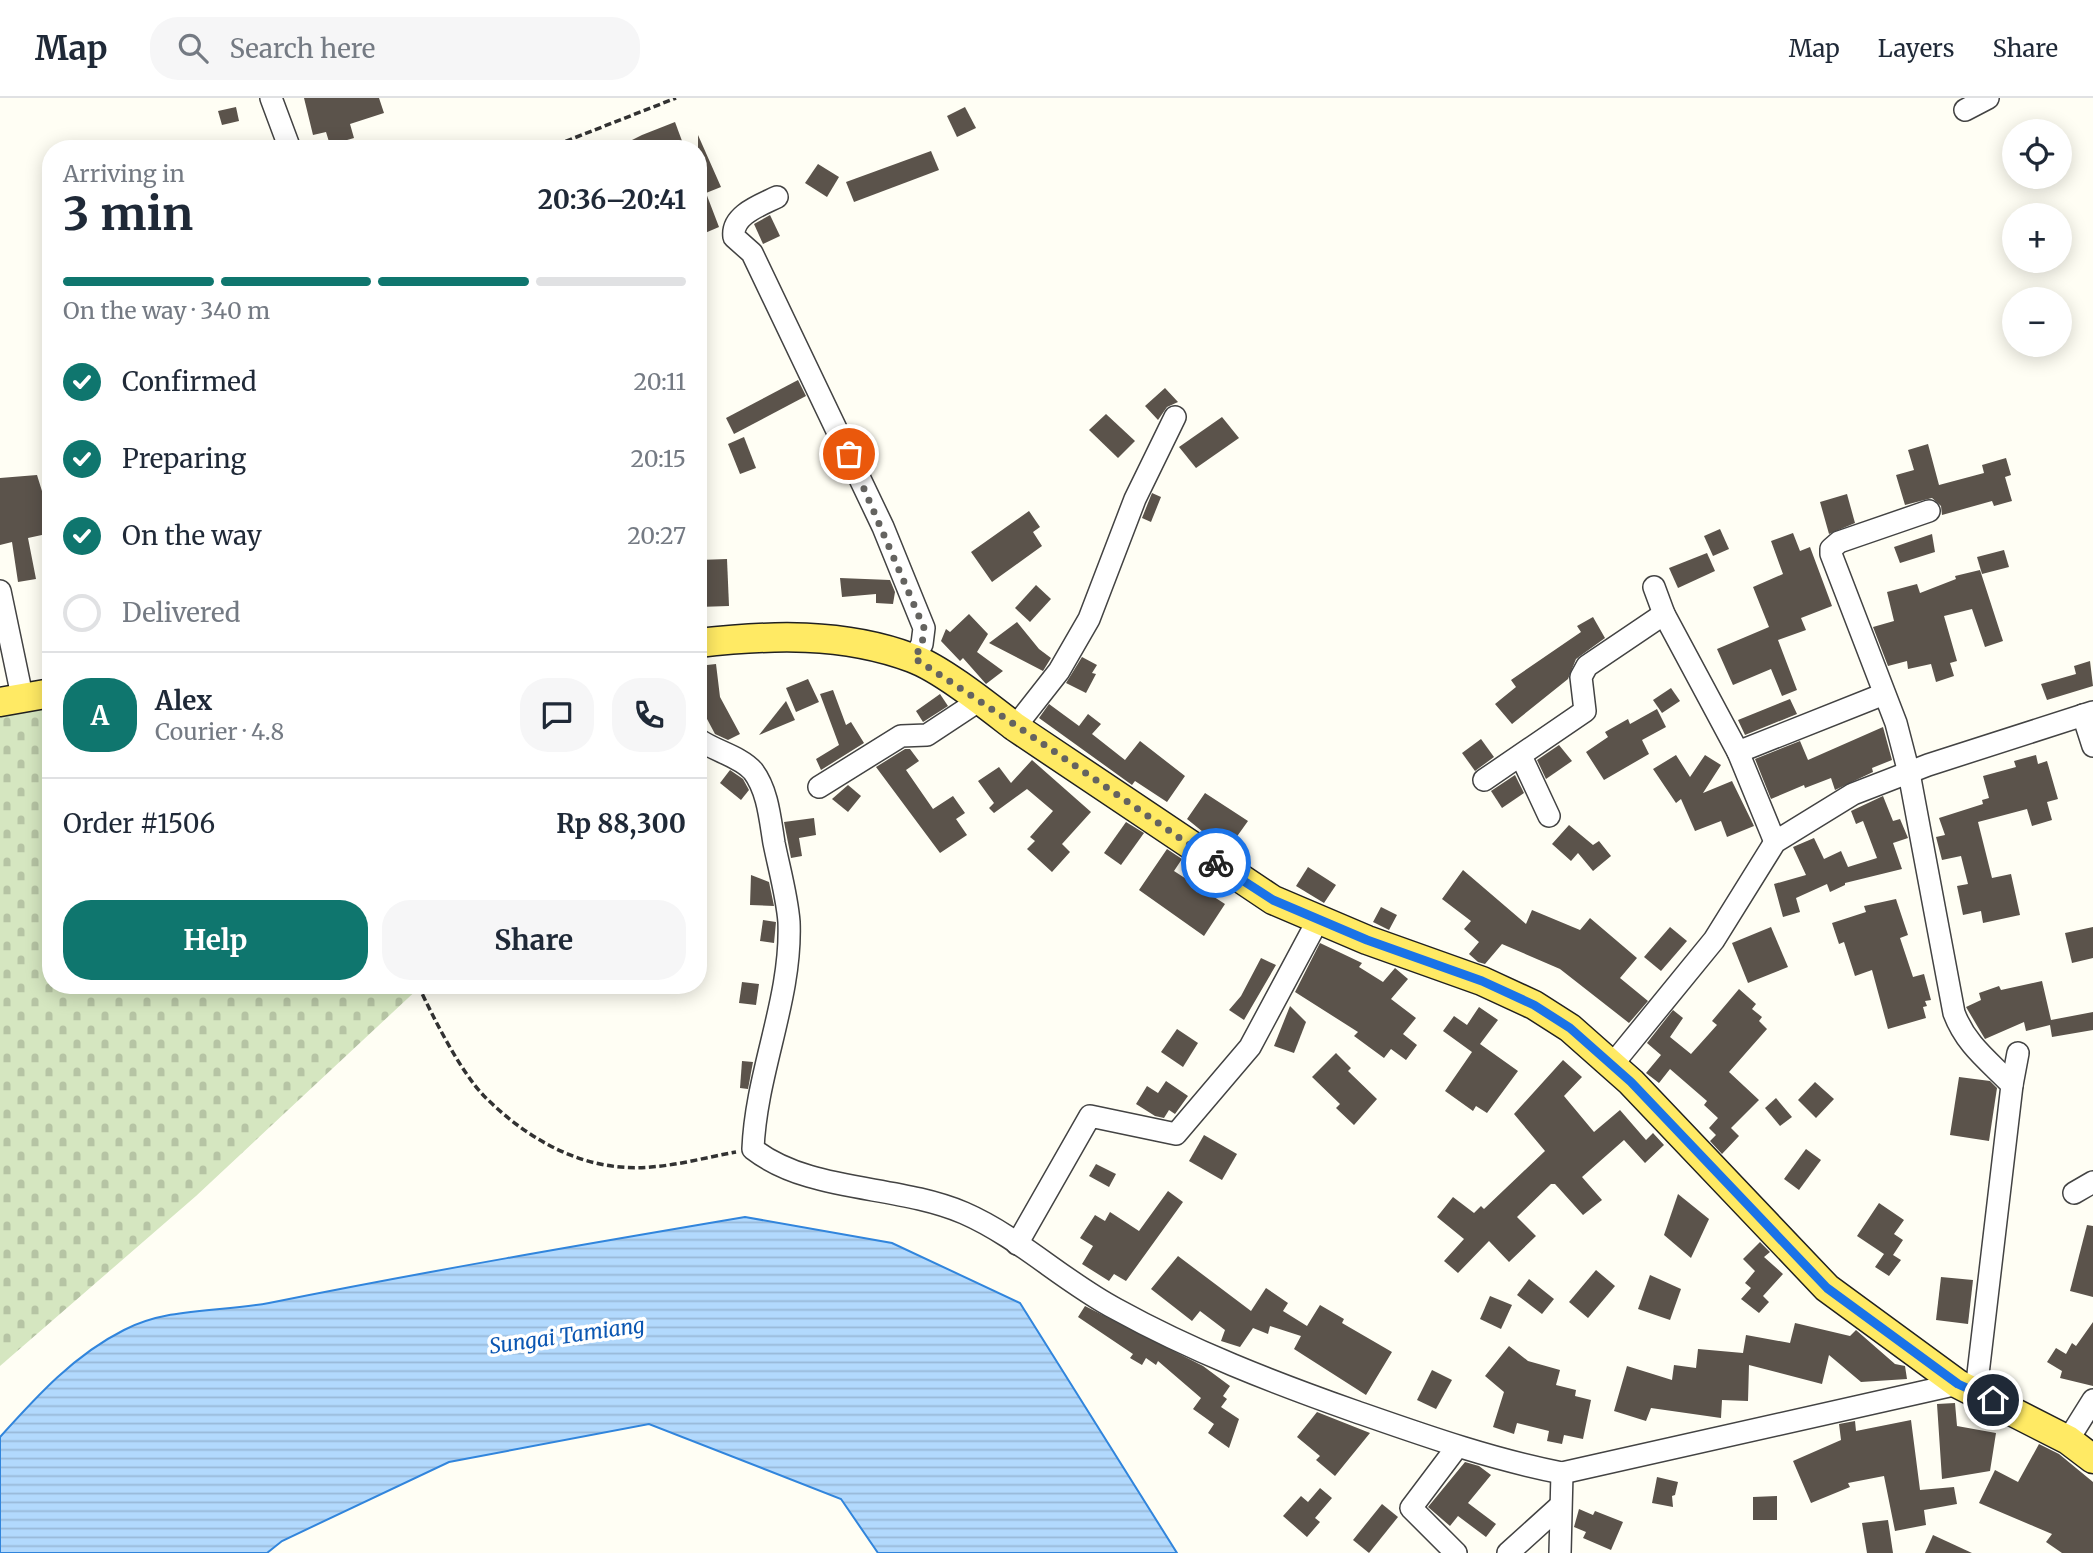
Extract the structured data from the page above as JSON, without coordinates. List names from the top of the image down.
{
  "water": ["Sungai Tamiang"],
  "page": {
    "header": "Map",
    "search": "Search here",
    "nav": ["Map", "Layers", "Share"],
    "map_buttons": ["+", "−"],
    "heading": ["3 min", "Arriving in", "20:36–20:41"],
    "panel": [
      "Alex",
      "Courier · 4.8",
      "Order #1506",
      "Rp 88,300"
    ],
    "bar": "On the way · 340 m",
    "list": [
      ["Confirmed", "20:11"],
      ["Preparing", "20:15"],
      ["On the way", "20:27"],
      "Delivered"
    ],
    "round": "A",
    "buttons": ["Help", "Share"]
  }
}
